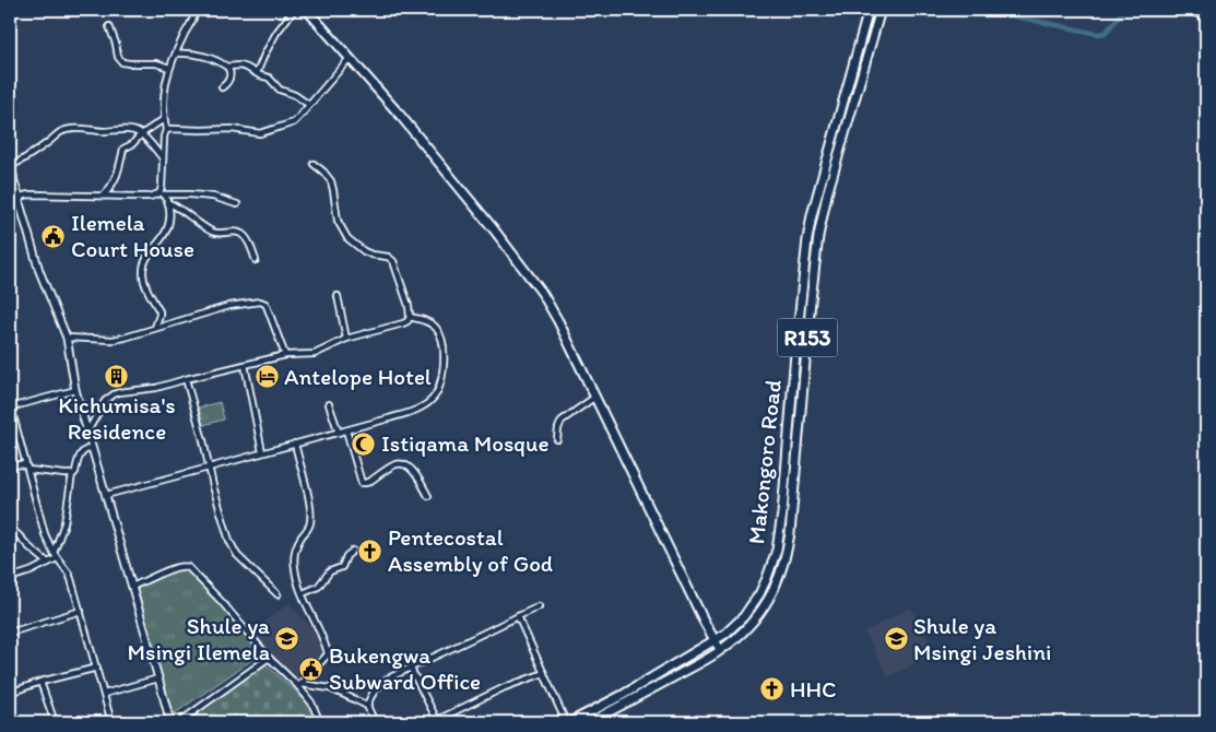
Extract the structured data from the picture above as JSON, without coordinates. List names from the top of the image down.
{
  "streets": {
    "main road": ["R153", "Makongoro Road"]
  },
  "places": {
    "public building": ["Ilemela Court House", "Bukengwa Subward Office"],
    "building": ["Kichumisa's Residence"],
    "hotel": ["Antelope Hotel"],
    "mosque": ["Istiqama Mosque"],
    "church": ["Pentecostal Assembly of God", "HHC"],
    "school or university": ["Shule ya Msingi Ilemela", "Shule ya Msingi Jeshini"]
  }
}
